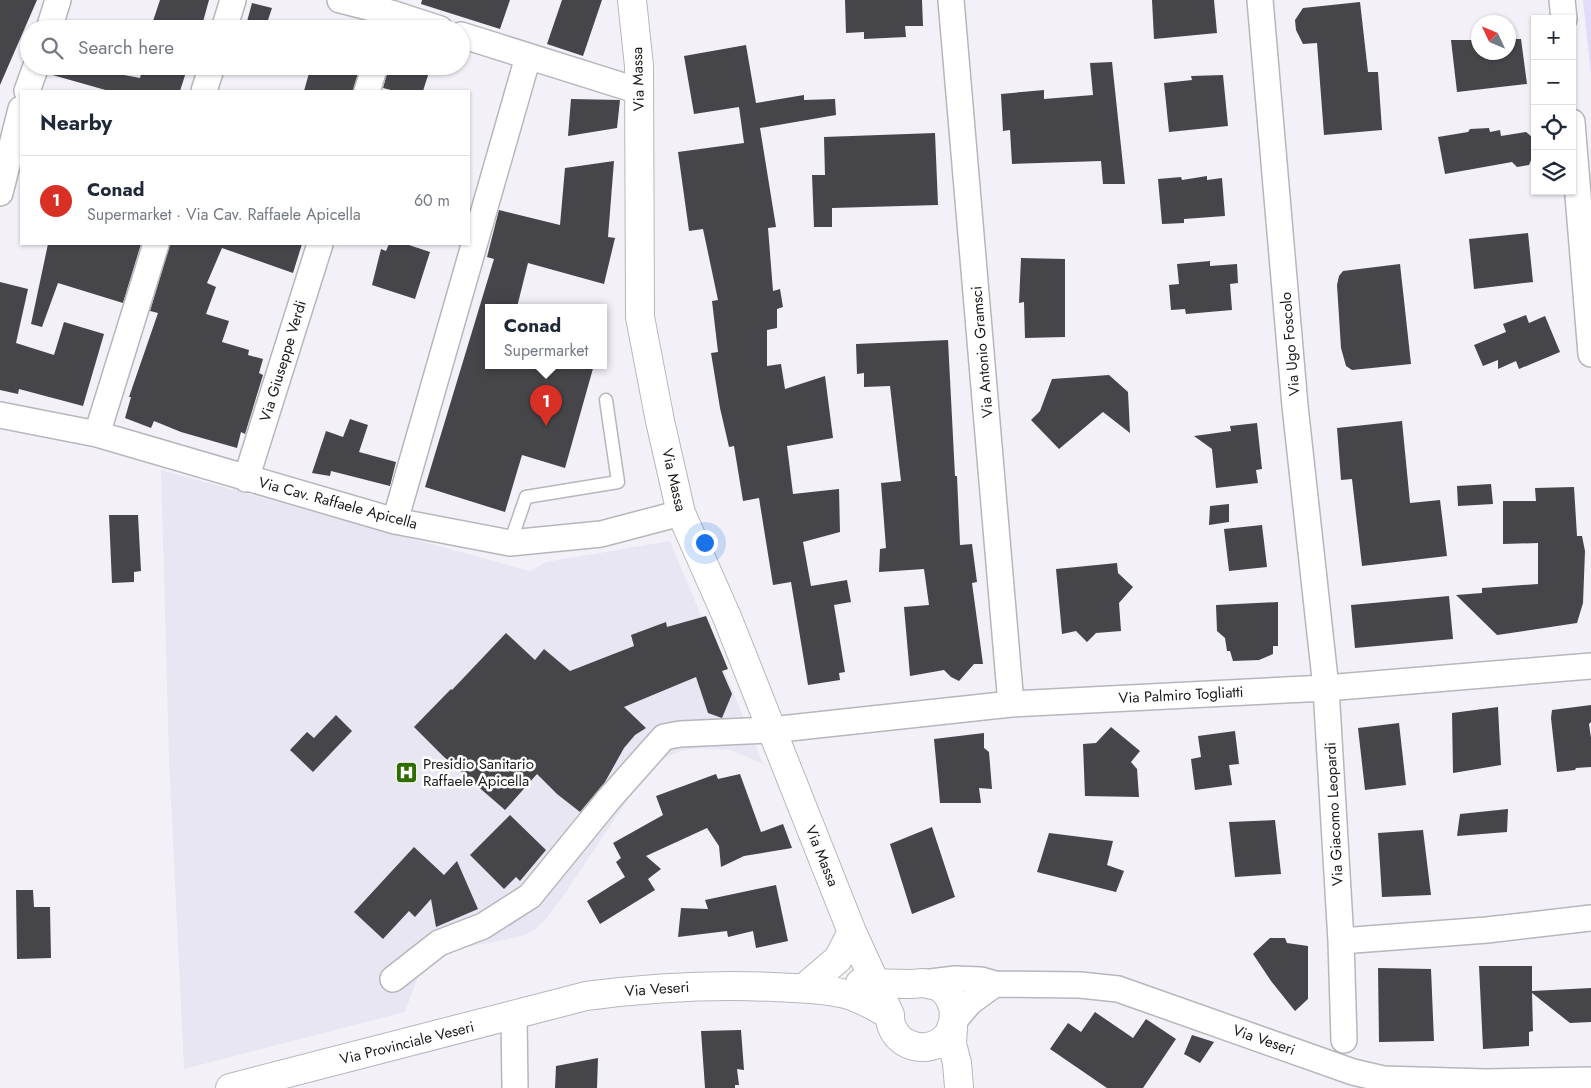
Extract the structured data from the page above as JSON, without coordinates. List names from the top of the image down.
{
  "streets": {
    "street": [
      "Via Massa",
      "Via Ugo Foscolo",
      "Via Antonio Gramsci",
      "Via Giuseppe Verdi",
      "Via Cav. Raffaele Apicella",
      "Via Palmiro Togliatti",
      "Via Giacomo Leopardi",
      "Via Veseri",
      "Via Provinciale Veseri"
    ]
  },
  "crossings": [
    ["Via Massa", "Via Cav. Raffaele Apicella"],
    ["Via Massa", "Via Palmiro Togliatti"],
    ["Via Massa", "Via Veseri"],
    ["Via Ugo Foscolo", "Via Palmiro Togliatti"],
    ["Via Ugo Foscolo", "Via Giacomo Leopardi"],
    ["Via Antonio Gramsci", "Via Palmiro Togliatti"],
    ["Via Giuseppe Verdi", "Via Cav. Raffaele Apicella"],
    ["Via Palmiro Togliatti", "Via Giacomo Leopardi"],
    ["Via Veseri", "Via Provinciale Veseri"]
  ],
  "places": {
    "hospital": ["Presidio Sanitario Raffaele Apicella"]
  },
  "north": "top left",
  "page": {
    "map_buttons": ["+", "−"],
    "search": "Search here",
    "heading": "Nearby",
    "list": [
      {
        "mark": "1",
        "name": "Conad",
        "note": "Supermarket · Via Cav. Raffaele Apicella",
        "value": "60 m"
      }
    ],
    "popup": ["Conad", "Supermarket"],
    "pins": "1"
  }
}
